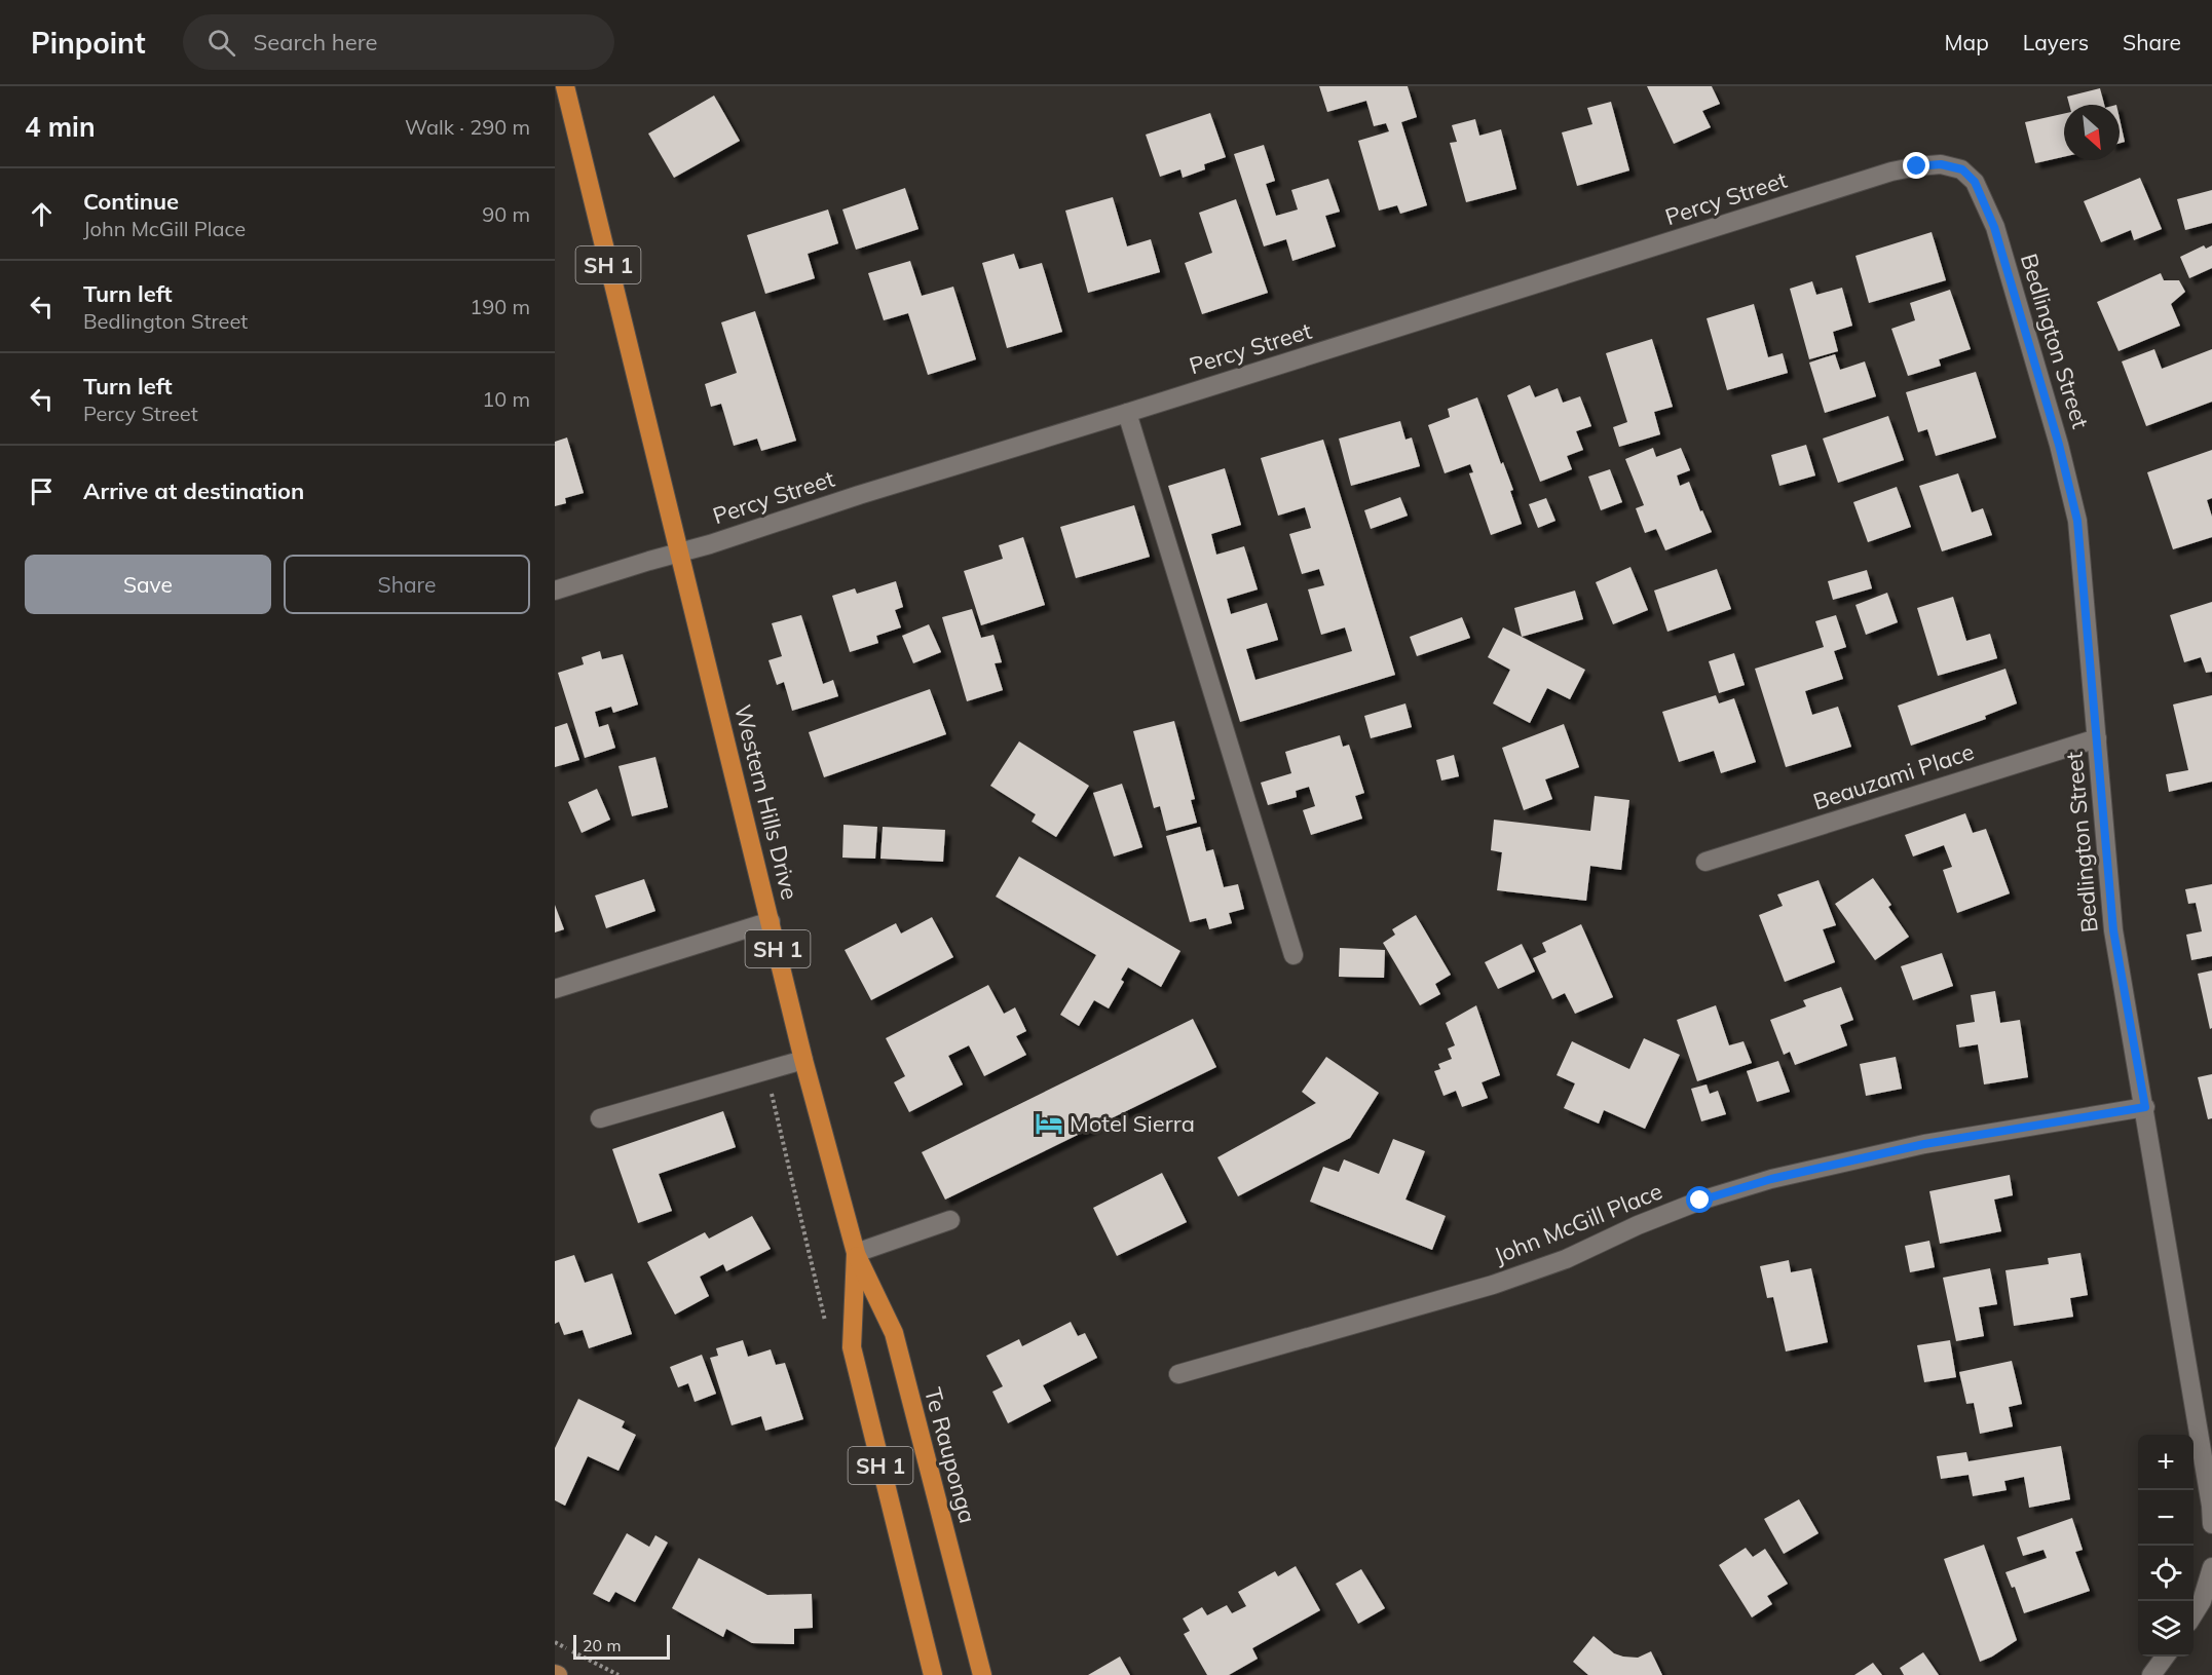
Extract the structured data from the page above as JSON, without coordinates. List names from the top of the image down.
{
  "streets": {
    "highway": ["SH 1", "Western Hills Drive", "Te Rauponga"],
    "street": [
      "Percy Street",
      "Bedlington Street",
      "Beauzami Place",
      "John McGill Place"
    ]
  },
  "crossings": [
    ["Percy Street", "Bedlington Street"],
    ["Percy Street", "Western Hills Drive"],
    ["Bedlington Street", "Beauzami Place"],
    ["Bedlington Street", "John McGill Place"],
    ["Western Hills Drive", "Te Rauponga"]
  ],
  "places": {
    "hotel": ["Motel Sierra"]
  },
  "scale_bar": "20 m",
  "north": "bottom right",
  "page": {
    "header": "Pinpoint",
    "search": "Search here",
    "nav": ["Map", "Layers", "Share"],
    "heading": ["4 min", "Walk · 290 m"],
    "list": [
      ["Continue", "John McGill Place", "90 m"],
      ["Turn left", "Bedlington Street", "190 m"],
      ["Turn left", "Percy Street", "10 m"],
      "Arrive at destination"
    ],
    "buttons": ["Save", "Share"],
    "map_buttons": ["+", "−"],
    "scale": "20 m"
  }
}
